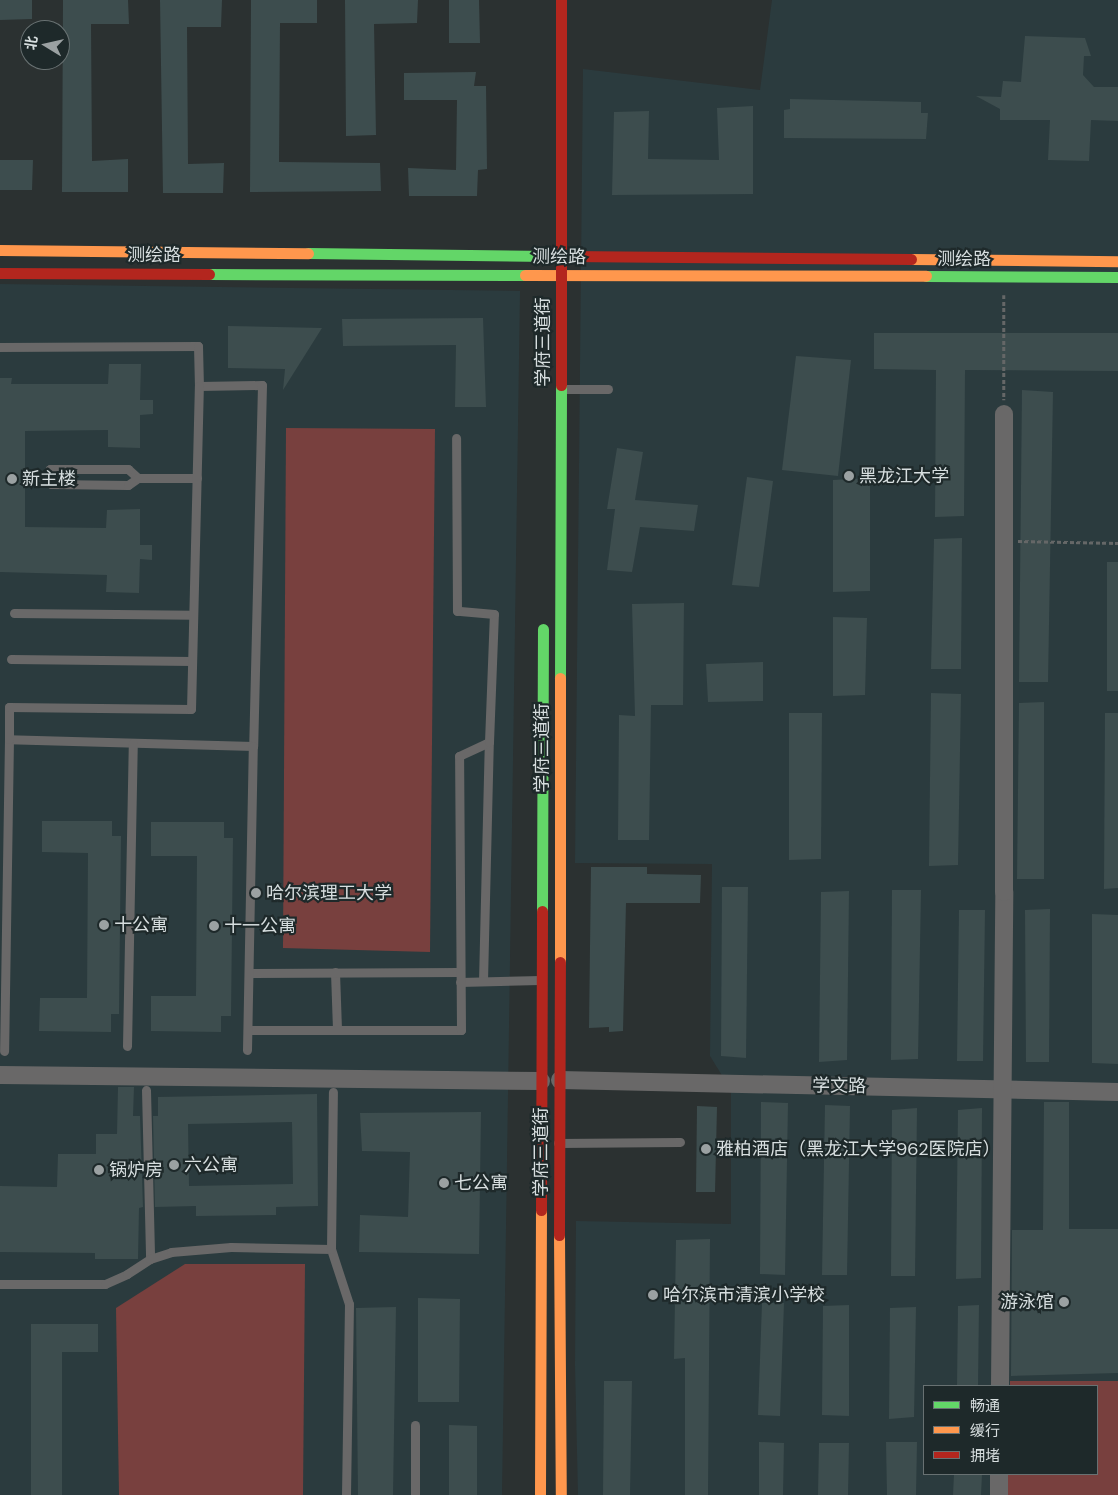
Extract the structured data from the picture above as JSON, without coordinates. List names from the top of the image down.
{
  "streets": {
    "main road": ["测绘路", "学府三道街"],
    "street": ["学文路"]
  },
  "crossings": [
    ["测绘路", "学府三道街"],
    ["学府三道街", "学文路"]
  ],
  "places": [
    "黑龙江大学",
    "新主楼",
    "哈尔滨理工大学",
    "十公寓",
    "十一公寓",
    "雅柏酒店（黑龙江大学962医院店）",
    "六公寓",
    "锅炉房",
    "七公寓",
    "哈尔滨市清滨小学校",
    "游泳馆"
  ],
  "legend": ["畅通", "缓行", "拥堵"],
  "north": "left"
}
